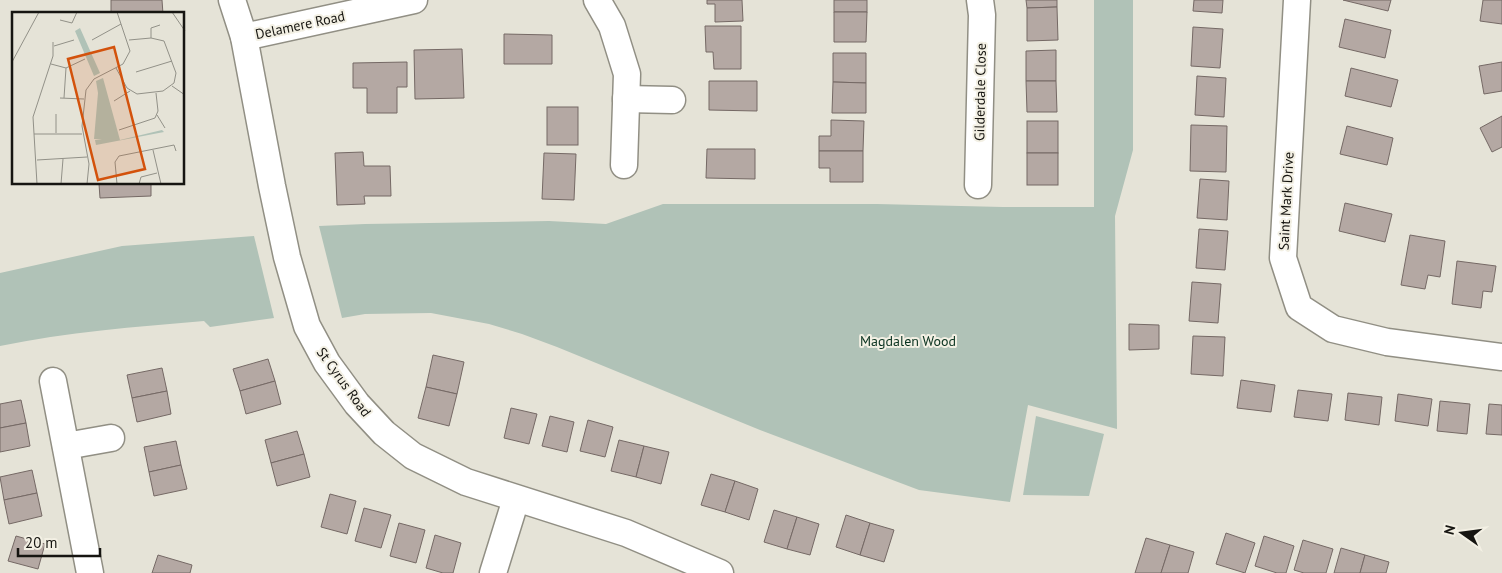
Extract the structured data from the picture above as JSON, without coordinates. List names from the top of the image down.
{
  "streets": {
    "street": [
      "Delamere Road",
      "Gilderdale Close",
      "Saint Mark Drive",
      "St Cyrus Road"
    ]
  },
  "crossings": [
    ["Delamere Road", "St Cyrus Road"]
  ],
  "parks": ["Magdalen Wood"],
  "scale_bar": "20 m",
  "north": "left"
}
